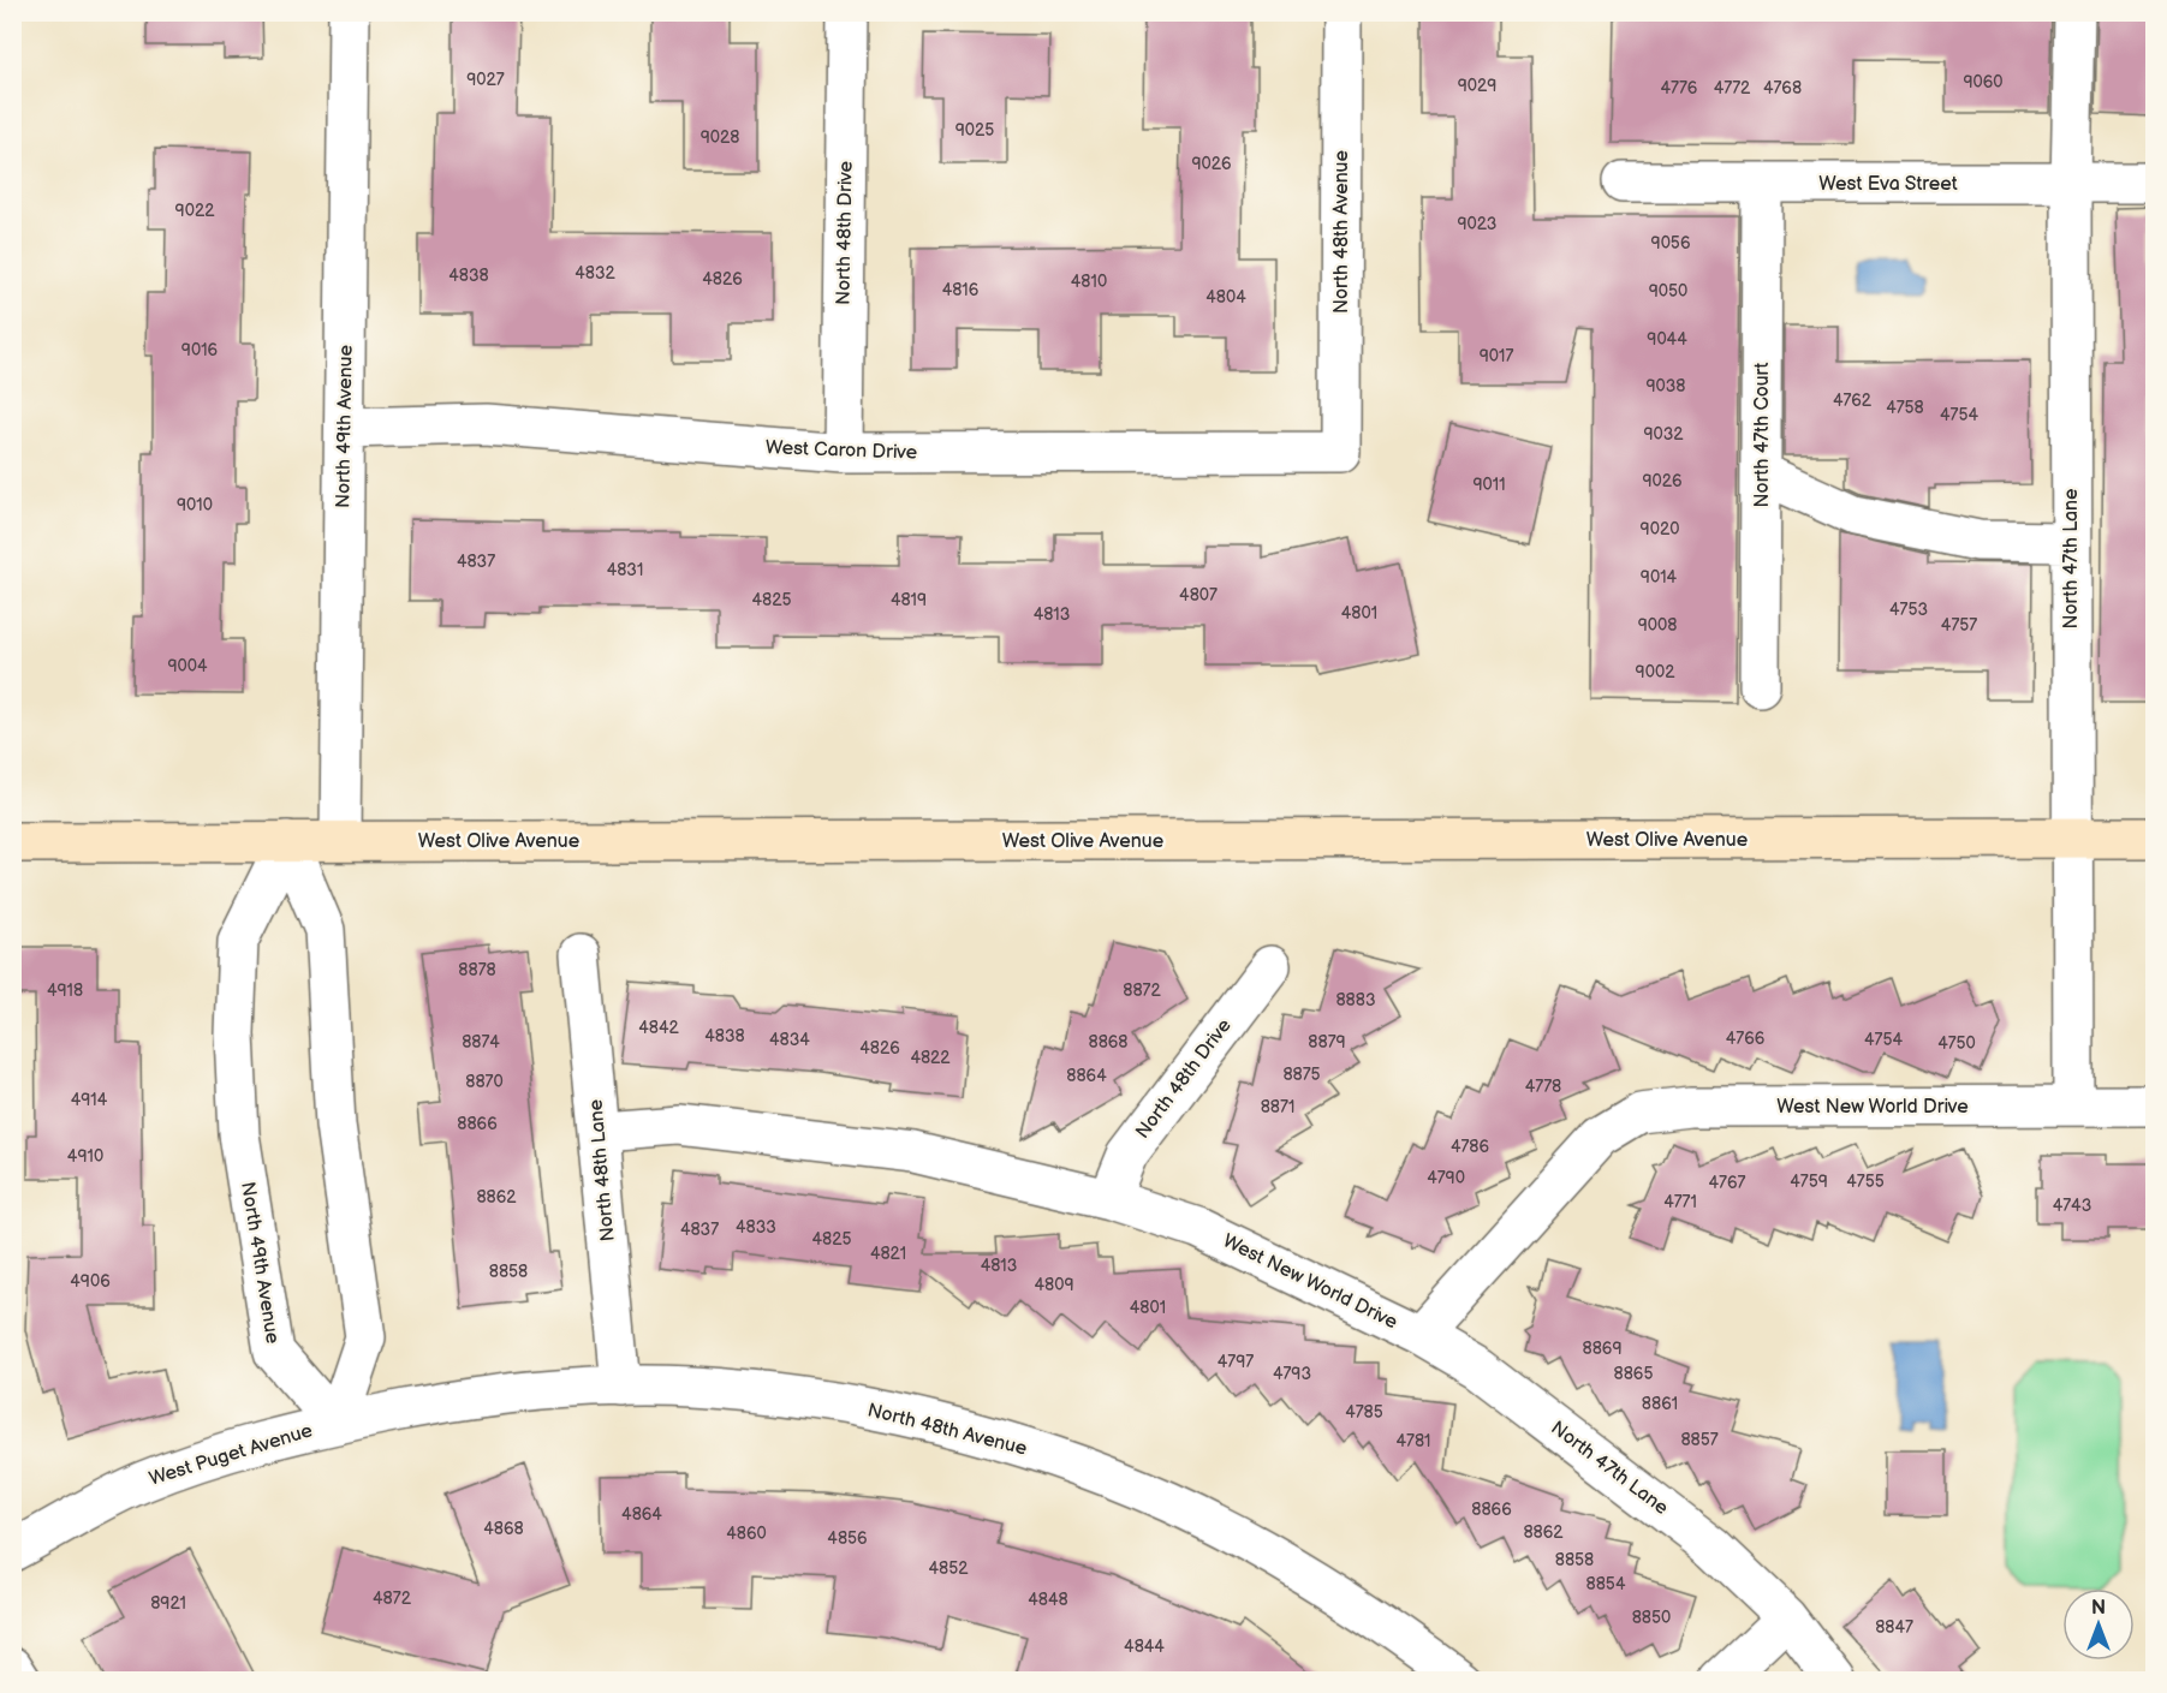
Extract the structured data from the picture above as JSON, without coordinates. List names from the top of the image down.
{
  "streets": {
    "main road": ["West Olive Avenue"],
    "street": [
      "West Eva Street",
      "North 48th Avenue",
      "North 48th Drive",
      "North 49th Avenue",
      "North 47th Court",
      "West Caron Drive",
      "North 47th Lane",
      "West New World Drive",
      "North 48th Lane",
      "West Puget Avenue"
    ]
  },
  "crossings": [
    ["West Eva Street", "North 47th Court"],
    ["West Eva Street", "North 47th Lane"],
    ["North 48th Avenue", "North 49th Avenue"],
    ["North 48th Avenue", "West Caron Drive"],
    ["North 48th Avenue", "North 48th Lane"],
    ["North 48th Avenue", "West Puget Avenue"],
    ["North 48th Drive", "West Caron Drive"],
    ["North 48th Drive", "West New World Drive"],
    ["North 49th Avenue", "West Caron Drive"],
    ["North 49th Avenue", "West Olive Avenue"],
    ["North 49th Avenue", "West Puget Avenue"],
    ["North 47th Lane", "West Olive Avenue"],
    ["North 47th Lane", "West New World Drive"],
    ["West New World Drive", "North 48th Lane"]
  ],
  "house_numbers": [
    "9027",
    "9060",
    "9029",
    "4776",
    "4772",
    "4768",
    "9025",
    "9028",
    "9026",
    "9022",
    "9023",
    "9056",
    "4832",
    "4838",
    "4826",
    "4810",
    "4816",
    "9050",
    "4804",
    "9044",
    "9016",
    "9017",
    "9038",
    "4762",
    "4758",
    "4754",
    "9032",
    "9026",
    "9011",
    "9010",
    "9020",
    "4837",
    "4831",
    "9014",
    "4807",
    "4825",
    "4819",
    "4753",
    "4801",
    "4813",
    "9008",
    "4757",
    "9004",
    "9002",
    "8878",
    "4918",
    "8872",
    "8883",
    "4842",
    "4838",
    "4766",
    "4834",
    "4754",
    "8874",
    "8868",
    "8879",
    "4750",
    "4826",
    "4822",
    "8875",
    "8864",
    "8870",
    "4778",
    "4914",
    "8871",
    "8866",
    "4786",
    "4910",
    "4790",
    "4759",
    "4755",
    "4767",
    "8862",
    "4771",
    "4743",
    "4833",
    "4837",
    "4825",
    "4821",
    "4813",
    "8858",
    "4906",
    "4809",
    "4801",
    "8869",
    "4797",
    "4793",
    "8865",
    "8861",
    "4785",
    "8857",
    "4781",
    "8866",
    "4864",
    "4868",
    "8862",
    "4860",
    "4856",
    "8858",
    "4852",
    "8854",
    "4872",
    "4848",
    "8921",
    "8850",
    "8847",
    "4844"
  ],
  "north": "top"
}
